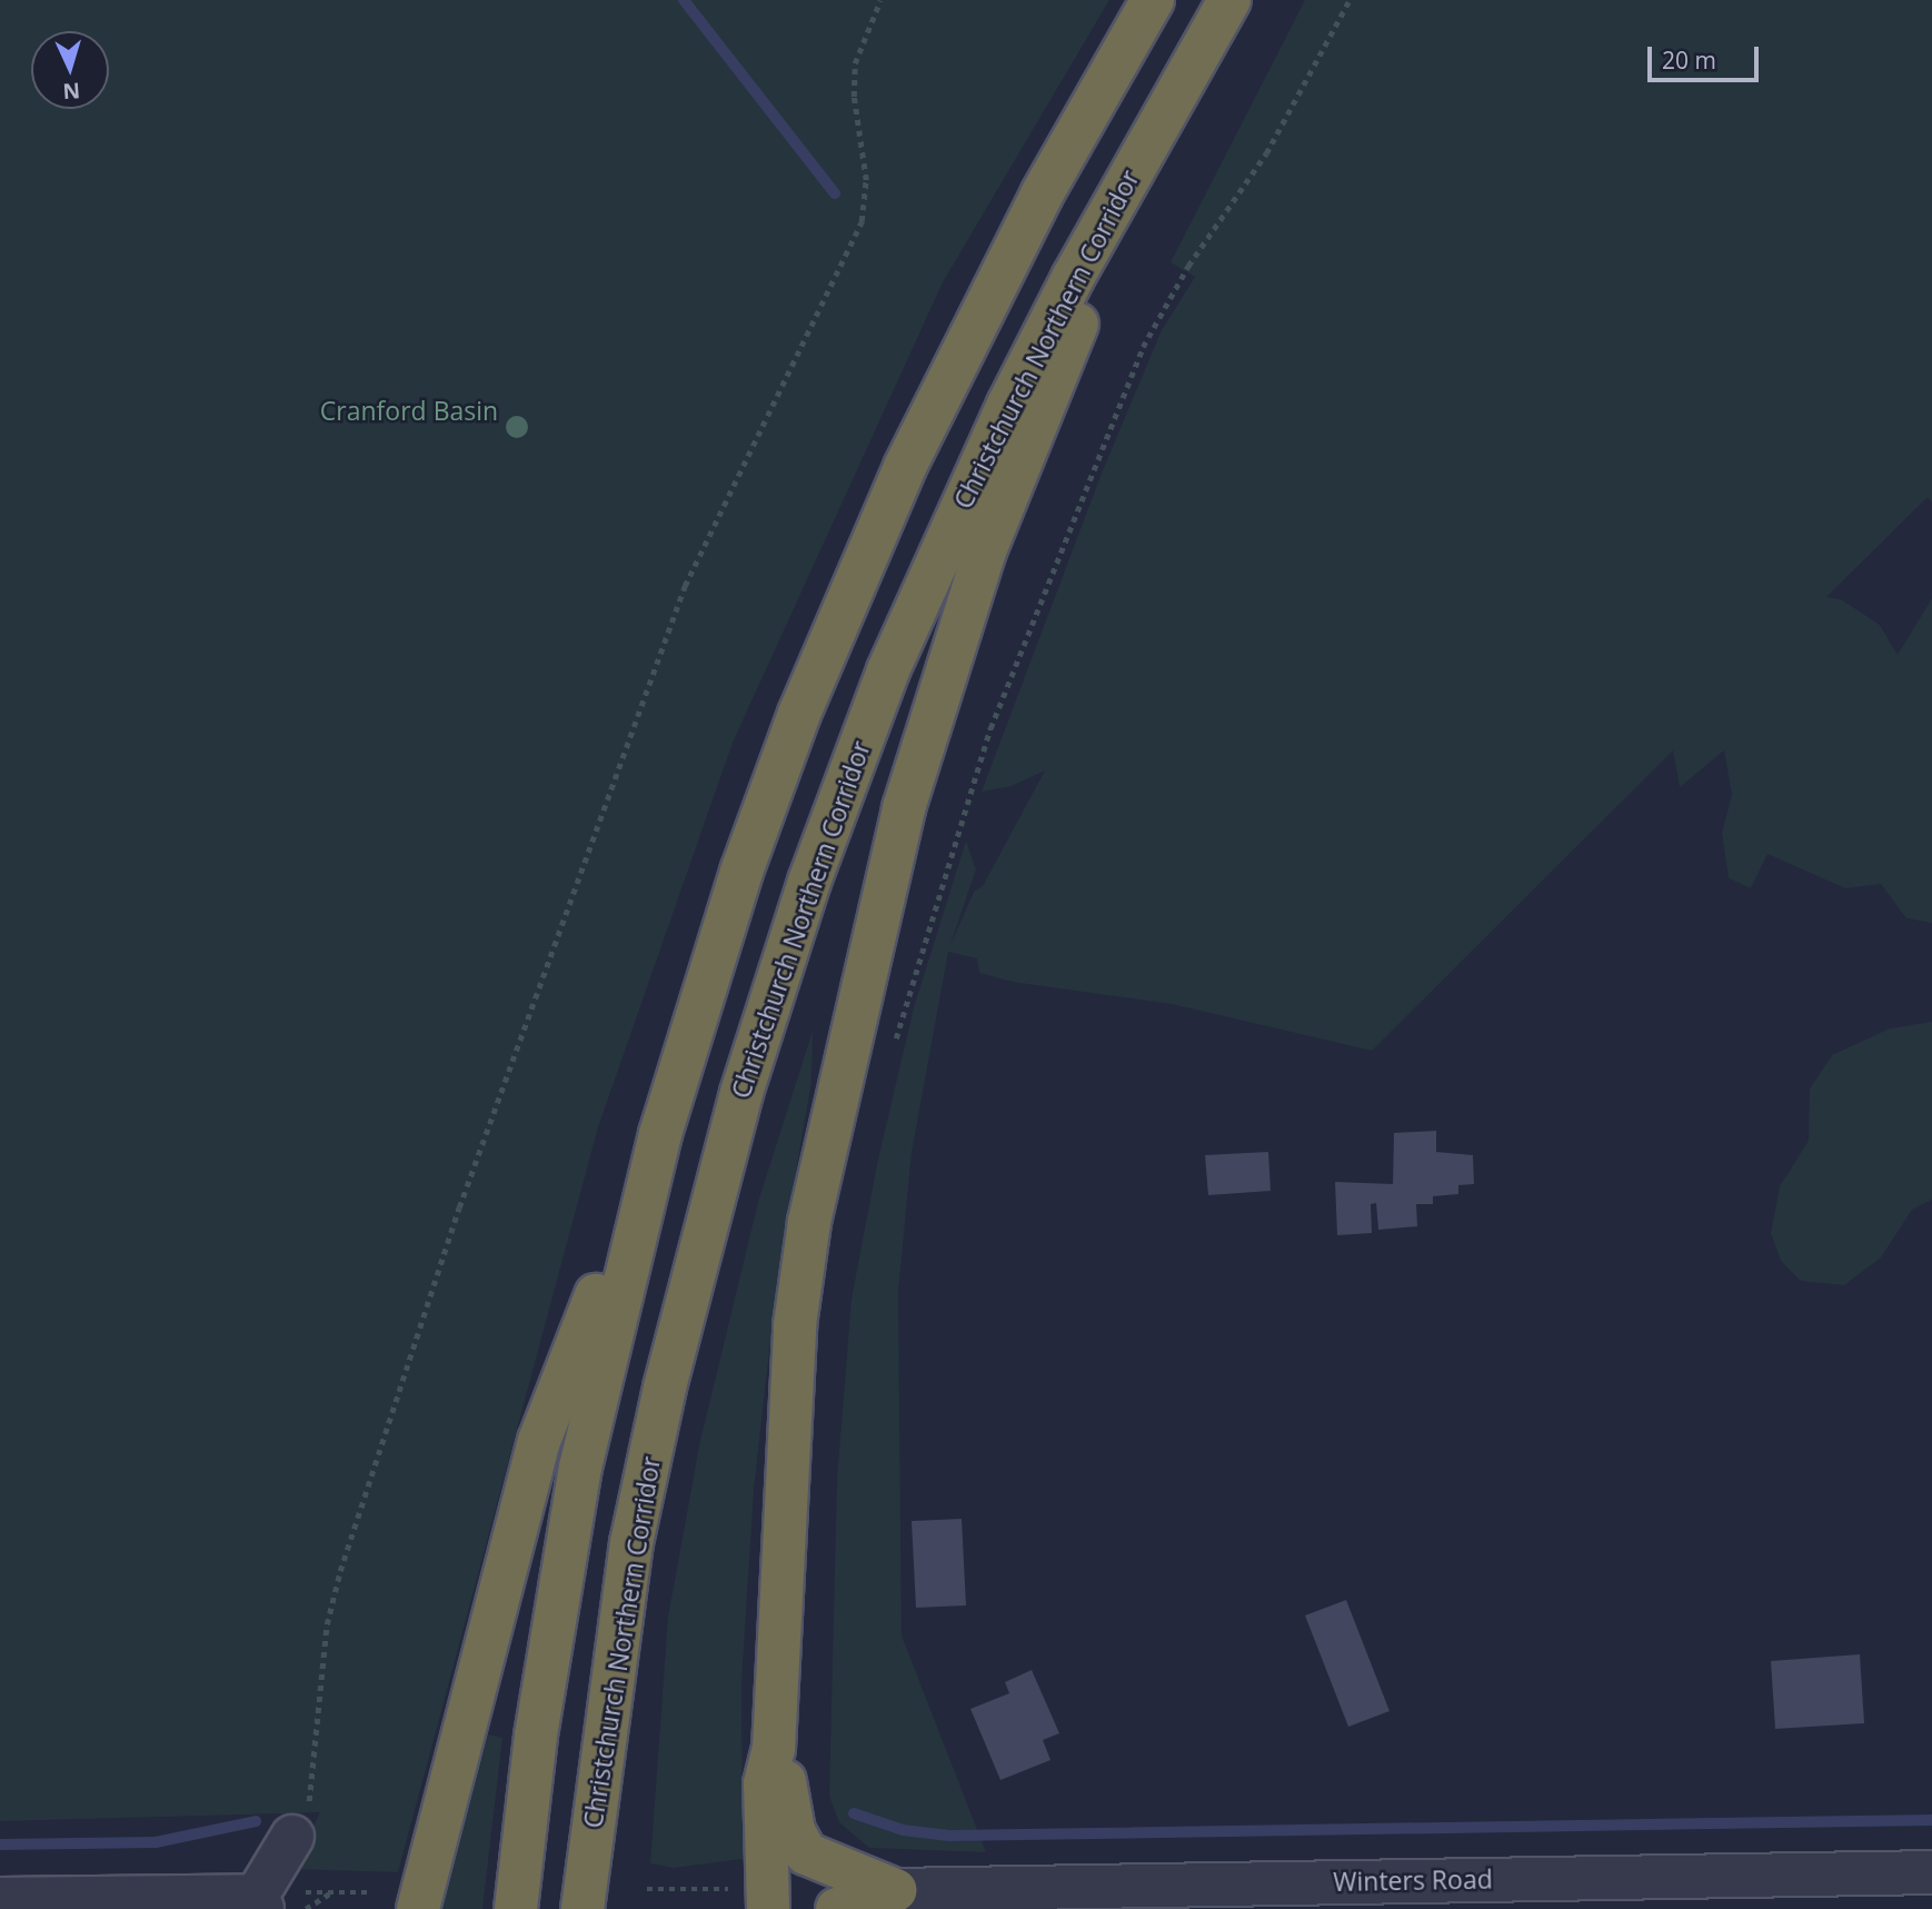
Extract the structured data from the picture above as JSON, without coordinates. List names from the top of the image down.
{
  "streets": {
    "highway": ["Christchurch Northern Corridor"],
    "street": ["Winters Road"]
  },
  "parks": ["Cranford Basin"],
  "scale_bar": "20 m",
  "north": "bottom"
}
